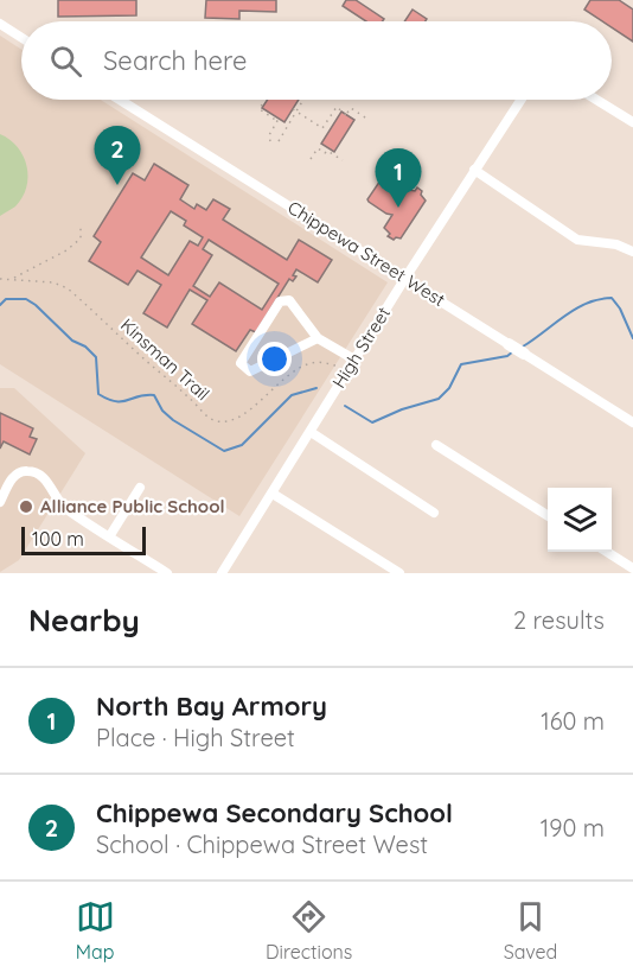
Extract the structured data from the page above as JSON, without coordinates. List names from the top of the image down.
{
  "streets": {
    "main road": ["Chippewa Street West"],
    "street": ["High Street"],
    "path": ["Kinsman Trail"]
  },
  "crossings": [
    ["Chippewa Street West", "High Street"],
    ["High Street", "Kinsman Trail"]
  ],
  "places": ["Alliance Public School"],
  "scale_bar": "100 m",
  "page": {
    "search": "Search here",
    "pins": ["2", "1"],
    "scale": "100 m",
    "heading": ["Nearby", "2 results"],
    "list": [
      {
        "mark": "1",
        "name": "North Bay Armory",
        "note": "Place · High Street",
        "value": "160 m"
      },
      {
        "mark": "2",
        "name": "Chippewa Secondary School",
        "note": "School · Chippewa Street West",
        "value": "190 m"
      }
    ],
    "nav": ["Map", "Directions", "Saved"]
  }
}
